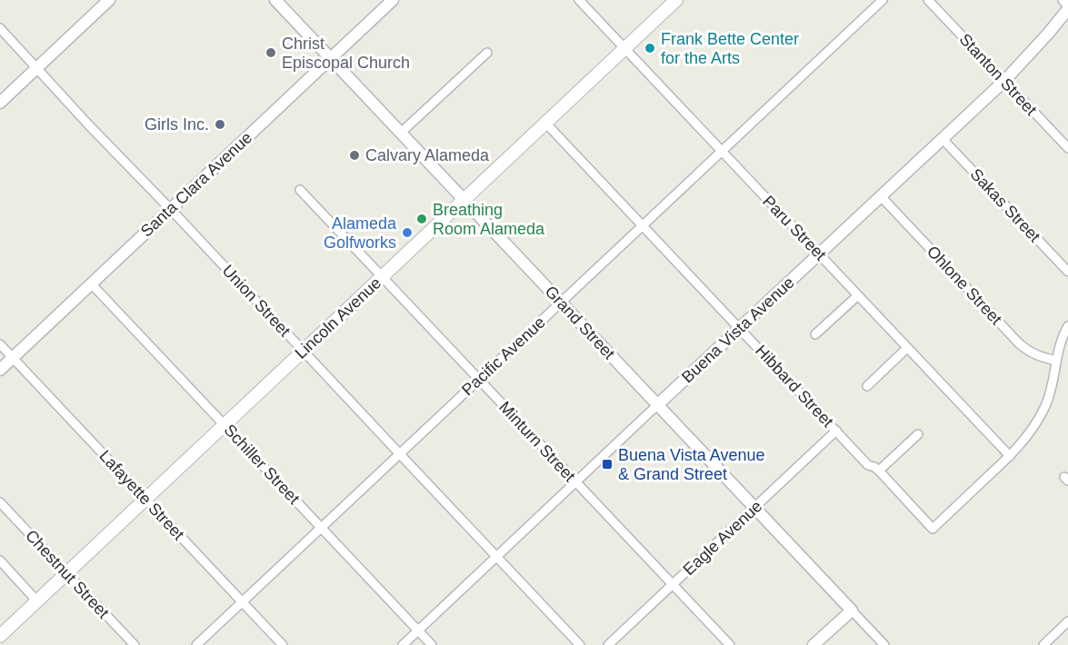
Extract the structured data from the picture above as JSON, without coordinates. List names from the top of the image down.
{
  "streets": {
    "main road": ["Lincoln Avenue"],
    "street": [
      "Stanton Street",
      "Santa Clara Avenue",
      "Sakas Street",
      "Paru Street",
      "Ohlone Street",
      "Union Street",
      "Grand Street",
      "Buena Vista Avenue",
      "Pacific Avenue",
      "Hibbard Street",
      "Minturn Street",
      "Schiller Street",
      "Lafayette Street",
      "Eagle Avenue",
      "Chestnut Street"
    ]
  },
  "crossings": [
    ["Stanton Street", "Buena Vista Avenue"],
    ["Santa Clara Avenue", "Union Street"],
    ["Santa Clara Avenue", "Grand Street"],
    ["Santa Clara Avenue", "Schiller Street"],
    ["Santa Clara Avenue", "Lafayette Street"],
    ["Sakas Street", "Buena Vista Avenue"],
    ["Paru Street", "Lincoln Avenue"],
    ["Paru Street", "Buena Vista Avenue"],
    ["Paru Street", "Pacific Avenue"],
    ["Paru Street", "Hibbard Street"],
    ["Ohlone Street", "Buena Vista Avenue"],
    ["Union Street", "Lincoln Avenue"],
    ["Union Street", "Buena Vista Avenue"],
    ["Union Street", "Pacific Avenue"],
    ["Lincoln Avenue", "Grand Street"],
    ["Lincoln Avenue", "Hibbard Street"],
    ["Lincoln Avenue", "Minturn Street"],
    ["Lincoln Avenue", "Schiller Street"],
    ["Lincoln Avenue", "Lafayette Street"],
    ["Lincoln Avenue", "Chestnut Street"],
    ["Grand Street", "Buena Vista Avenue"],
    ["Grand Street", "Pacific Avenue"],
    ["Grand Street", "Eagle Avenue"],
    ["Buena Vista Avenue", "Hibbard Street"],
    ["Buena Vista Avenue", "Minturn Street"],
    ["Buena Vista Avenue", "Schiller Street"],
    ["Pacific Avenue", "Hibbard Street"],
    ["Pacific Avenue", "Minturn Street"],
    ["Pacific Avenue", "Schiller Street"],
    ["Pacific Avenue", "Lafayette Street"],
    ["Hibbard Street", "Eagle Avenue"],
    ["Minturn Street", "Eagle Avenue"]
  ],
  "places": {
    "other": [
      "Frank Bette Center for the Arts",
      "Christ Episcopal Church",
      "Girls Inc.",
      "Calvary Alameda",
      "Breathing Room Alameda",
      "Alameda Golfworks"
    ],
    "transit": ["Buena Vista Avenue & Grand Street"]
  }
}
